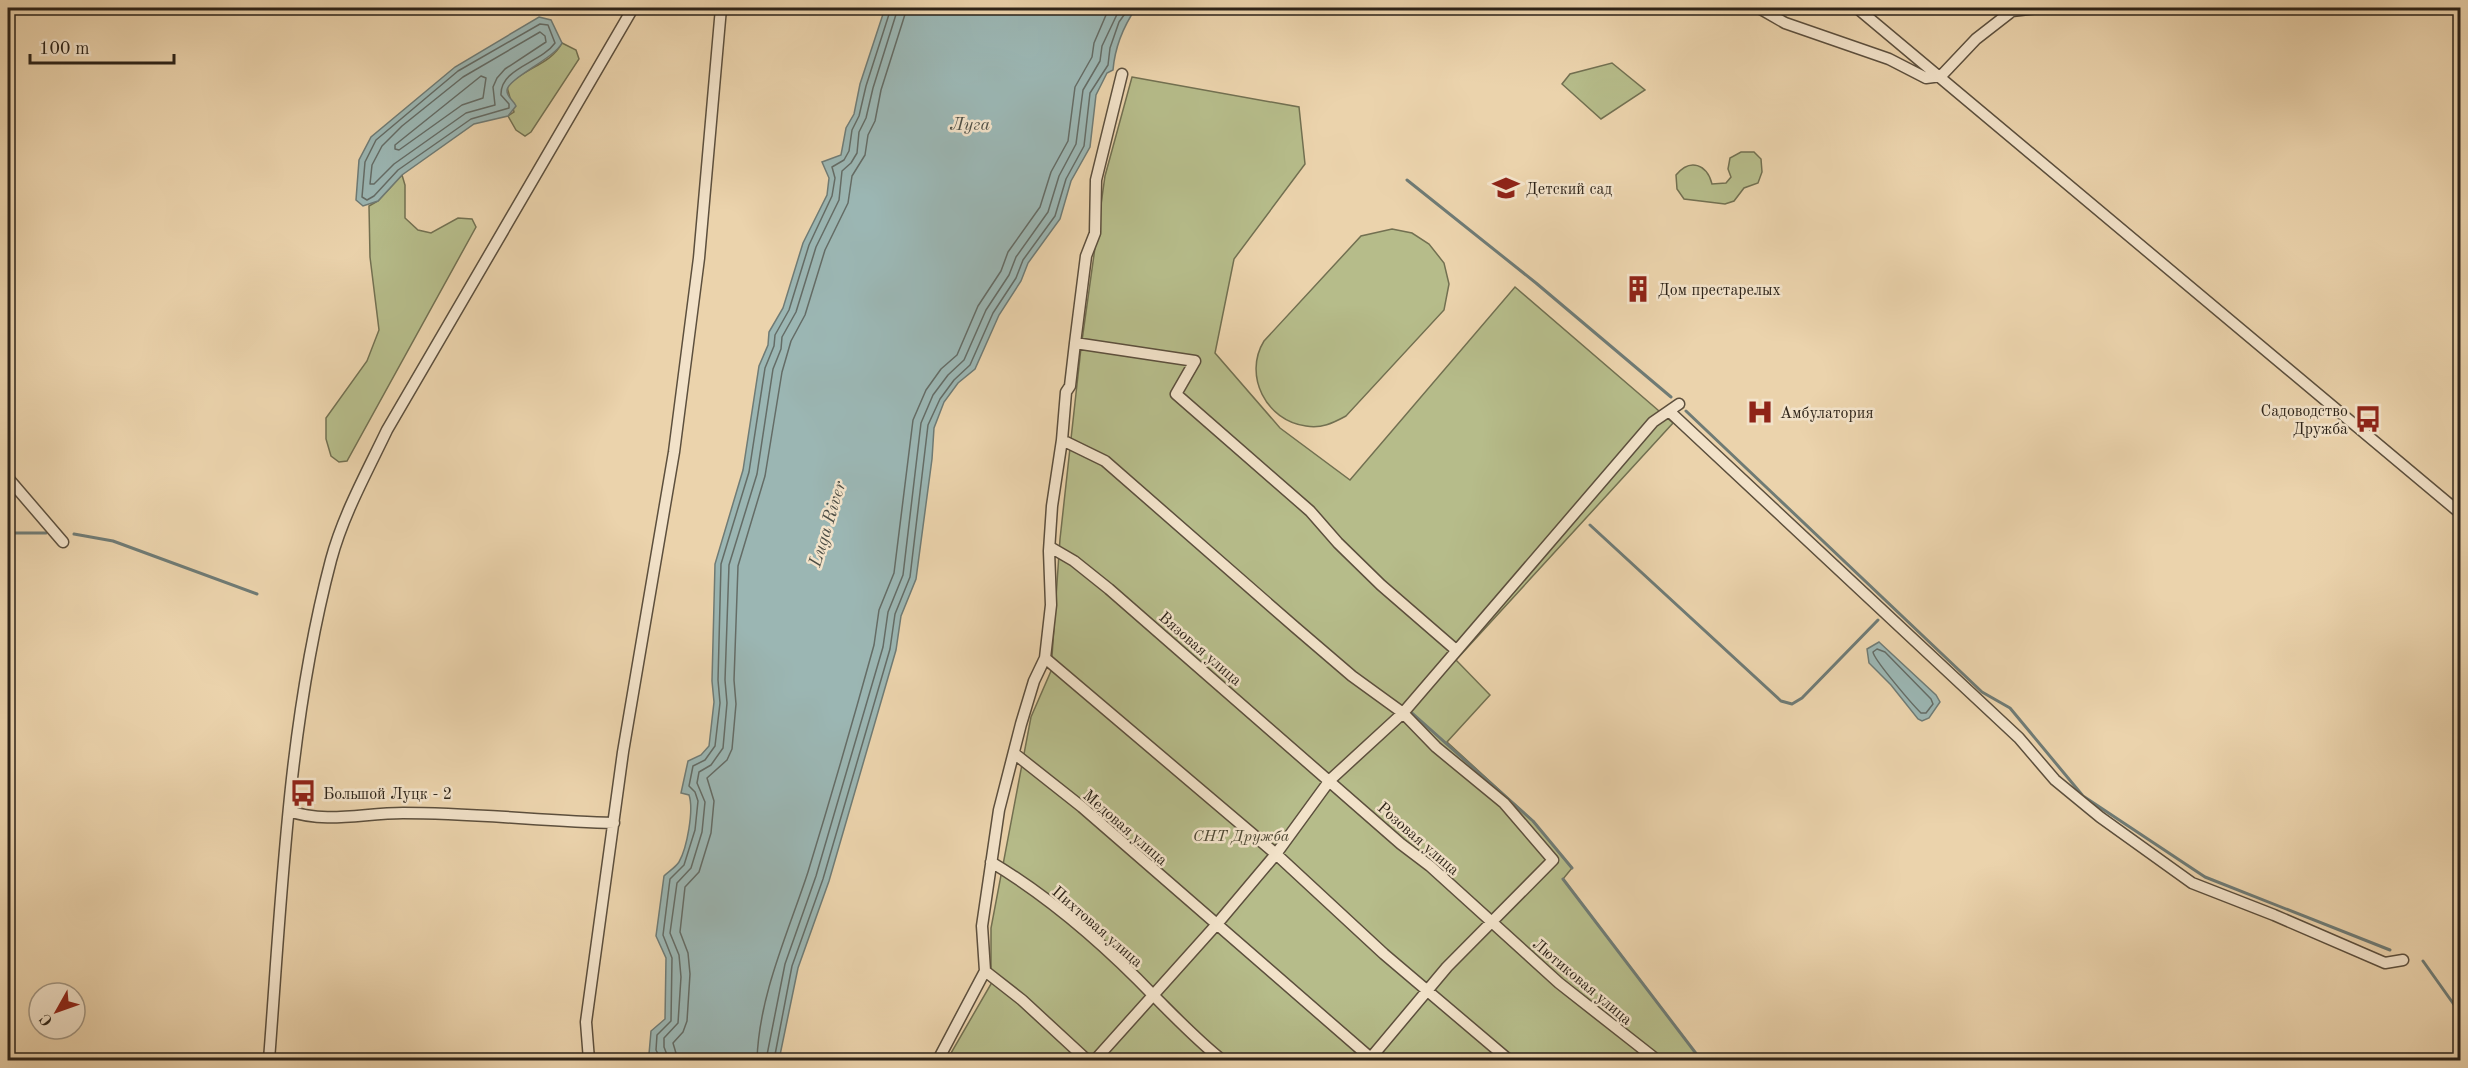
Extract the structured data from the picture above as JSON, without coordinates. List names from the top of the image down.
{
  "streets": {
    "street": [
      "Вязовая улица",
      "Медовая улица",
      "Розовая улица",
      "Пихтовая улица",
      "Лютиковая улица"
    ]
  },
  "crossings": [
    ["Вязовая улица", "Розовая улица"],
    ["Розовая улица", "Лютиковая улица"]
  ],
  "water": ["Луга", "Luga River"],
  "parks": ["СНТ Дружба"],
  "places": {
    "school or university": ["Детский сад"],
    "building": ["Дом престарелых"],
    "hospital": ["Амбулатория"],
    "bus stop": ["Садоводство Дружба", "Большой Луцк - 2"]
  },
  "scale_bar": "100 m",
  "north": "bottom left"
}
